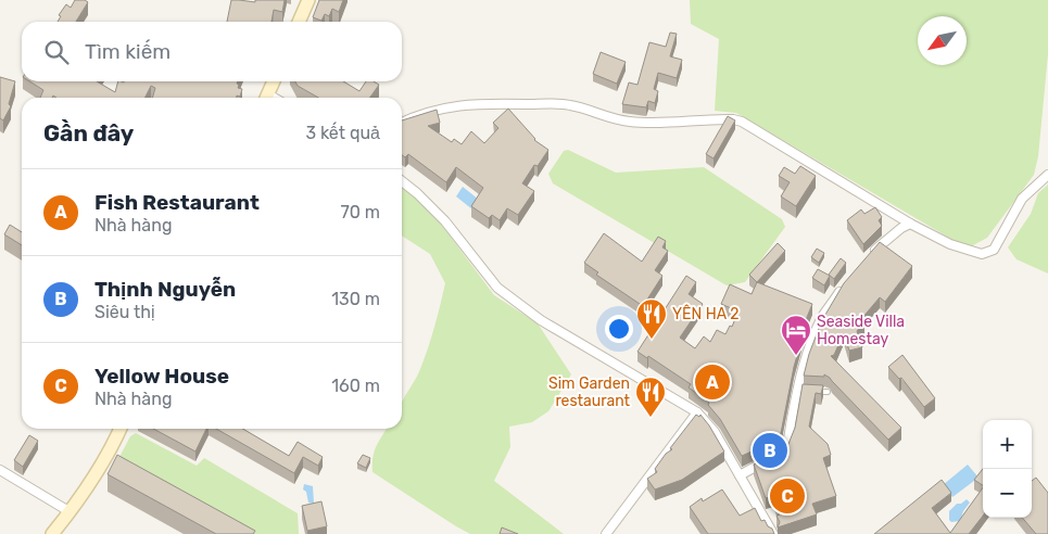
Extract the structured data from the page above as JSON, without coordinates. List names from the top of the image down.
{
  "places": {
    "restaurant": ["YÊN HA 2", "Sim Garden restaurant"],
    "hotel": ["Seaside Villa Homestay"]
  },
  "north": "bottom left",
  "page": {
    "search": "Tìm kiếm",
    "heading": ["Gần đây", "3 kết quả"],
    "list": [
      {
        "mark": "A",
        "name": "Fish Restaurant",
        "note": "Nhà hàng",
        "value": "70 m"
      },
      {
        "mark": "B",
        "name": "Thịnh Nguyễn",
        "note": "Siêu thị",
        "value": "130 m"
      },
      {
        "mark": "C",
        "name": "Yellow House",
        "note": "Nhà hàng",
        "value": "160 m"
      }
    ],
    "pins": ["A", "B", "C"],
    "map_buttons": ["+", "−"]
  }
}
